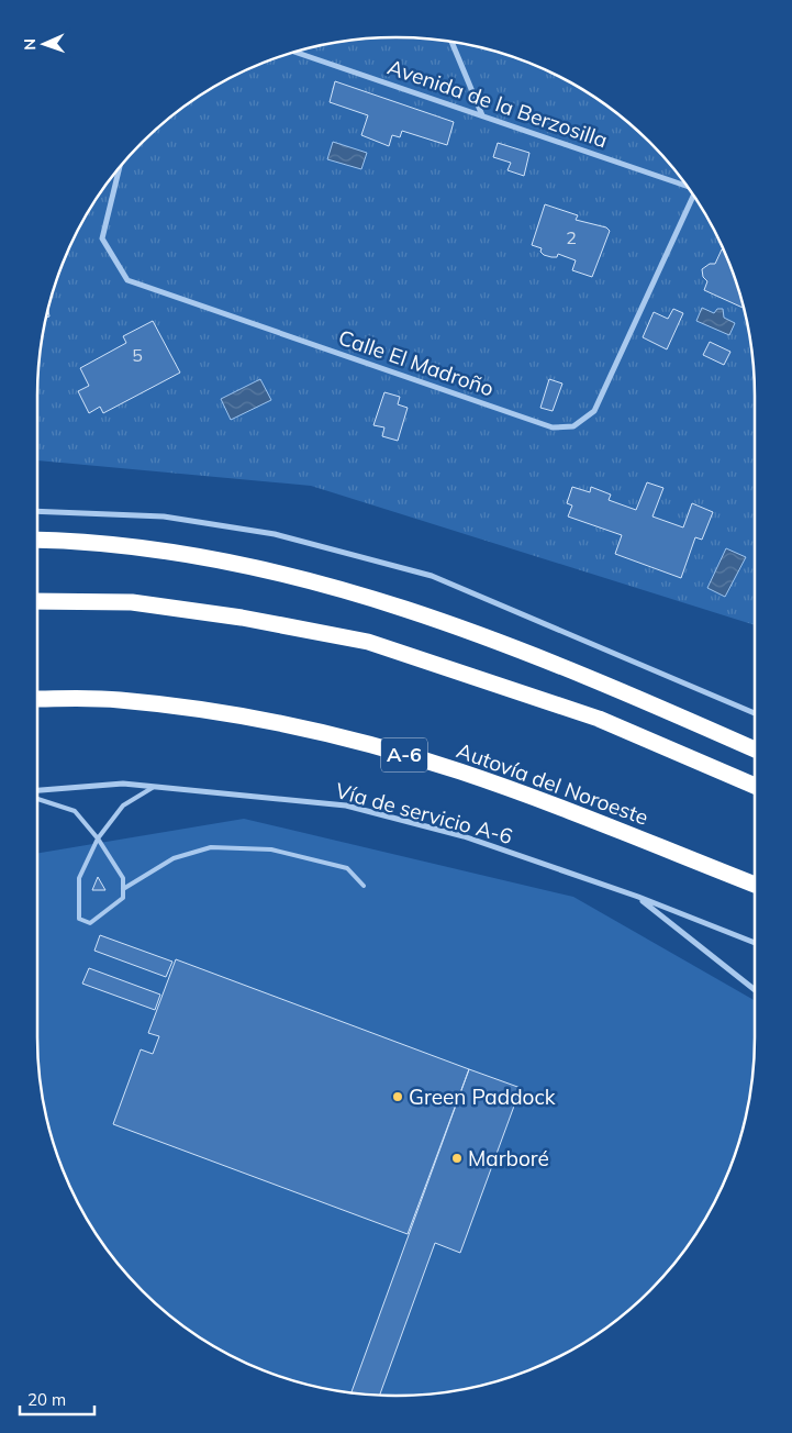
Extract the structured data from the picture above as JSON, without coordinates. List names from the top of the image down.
{
  "streets": {
    "highway": ["A-6", "Autovía del Noroeste"],
    "street": ["Avenida de la Berzosilla", "Calle El Madroño", "Vía de servicio A-6"]
  },
  "places": ["Green Paddock", "Marboré"],
  "house_numbers": ["2", "5"],
  "scale_bar": "20 m",
  "north": "left"
}
